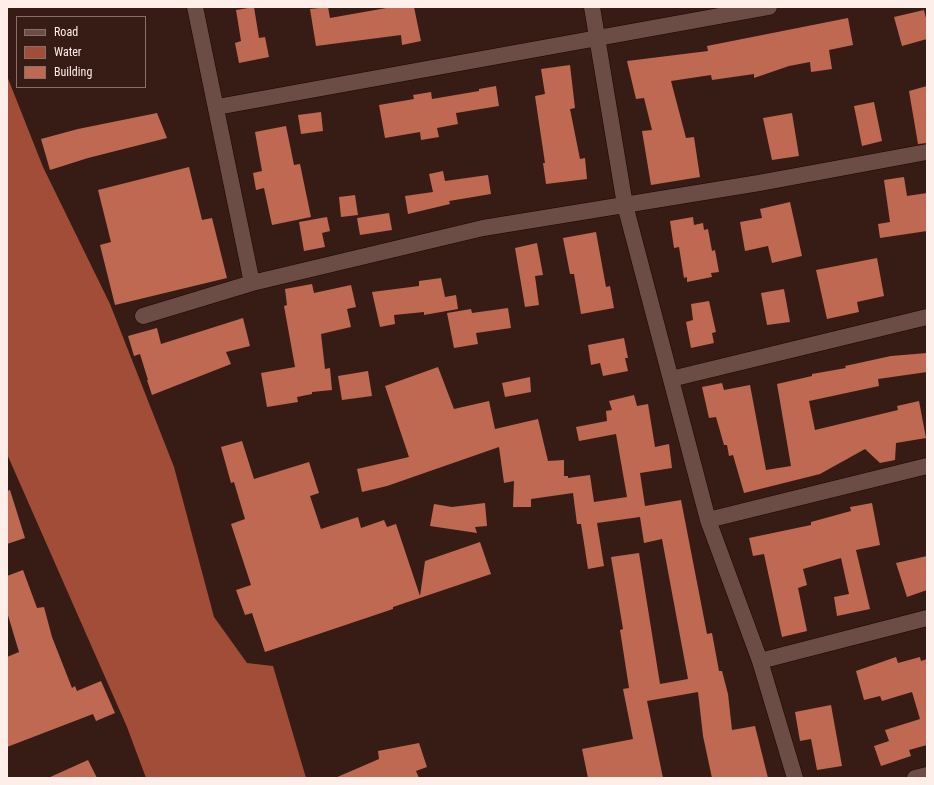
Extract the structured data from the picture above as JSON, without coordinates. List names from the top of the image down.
{
  "legend": ["Road", "Water", "Building"]
}
